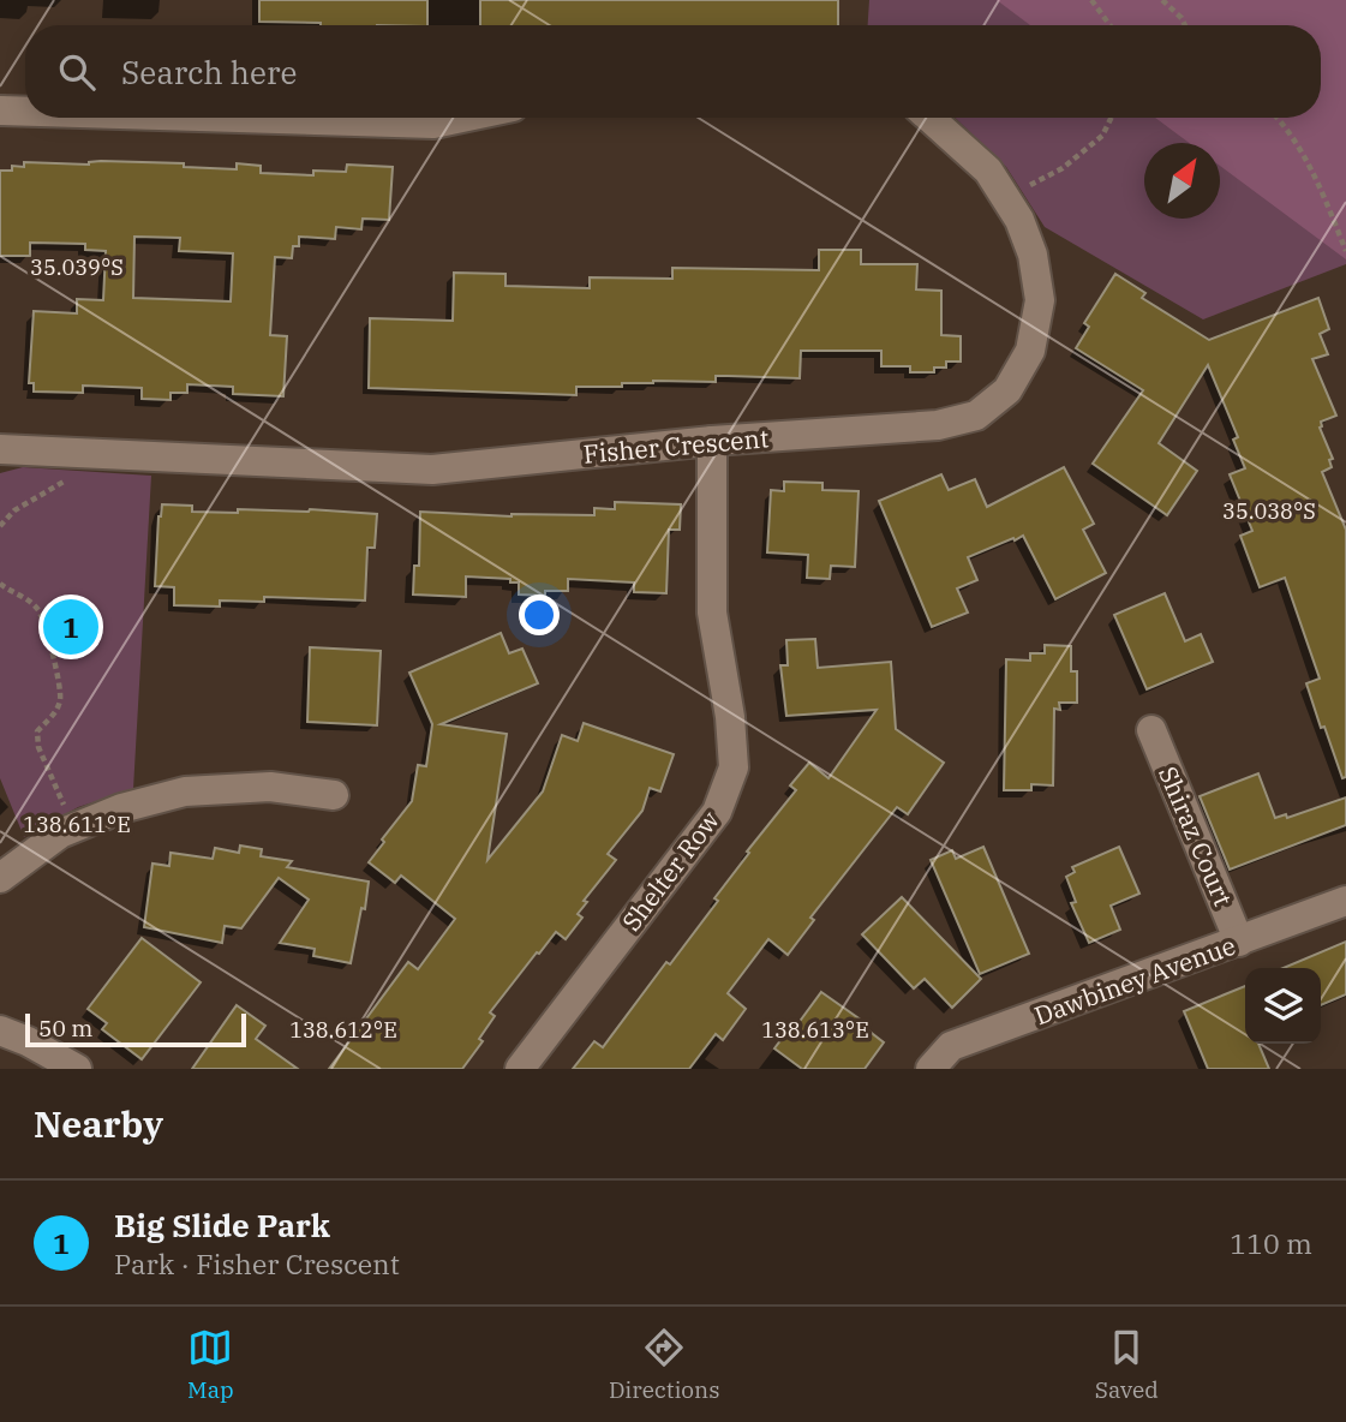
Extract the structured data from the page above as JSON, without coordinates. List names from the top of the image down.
{
  "streets": {
    "street": [
      "Fisher Crescent",
      "Shiraz Court",
      "Shelter Row",
      "Dawbiney Avenue"
    ]
  },
  "crossings": [
    ["Fisher Crescent", "Shelter Row"],
    ["Shiraz Court", "Dawbiney Avenue"]
  ],
  "scale_bar": "50 m",
  "north": "top right",
  "page": {
    "search": "Search here",
    "pins": "1",
    "scale": "50 m",
    "heading": "Nearby",
    "list": [
      {
        "mark": "1",
        "name": "Big Slide Park",
        "note": "Park · Fisher Crescent",
        "value": "110 m"
      }
    ],
    "nav": ["Map", "Directions", "Saved"]
  },
  "coordinates": [
    "35.039°S",
    "35.038°S",
    "138.611°E",
    "138.612°E",
    "138.613°E"
  ]
}
